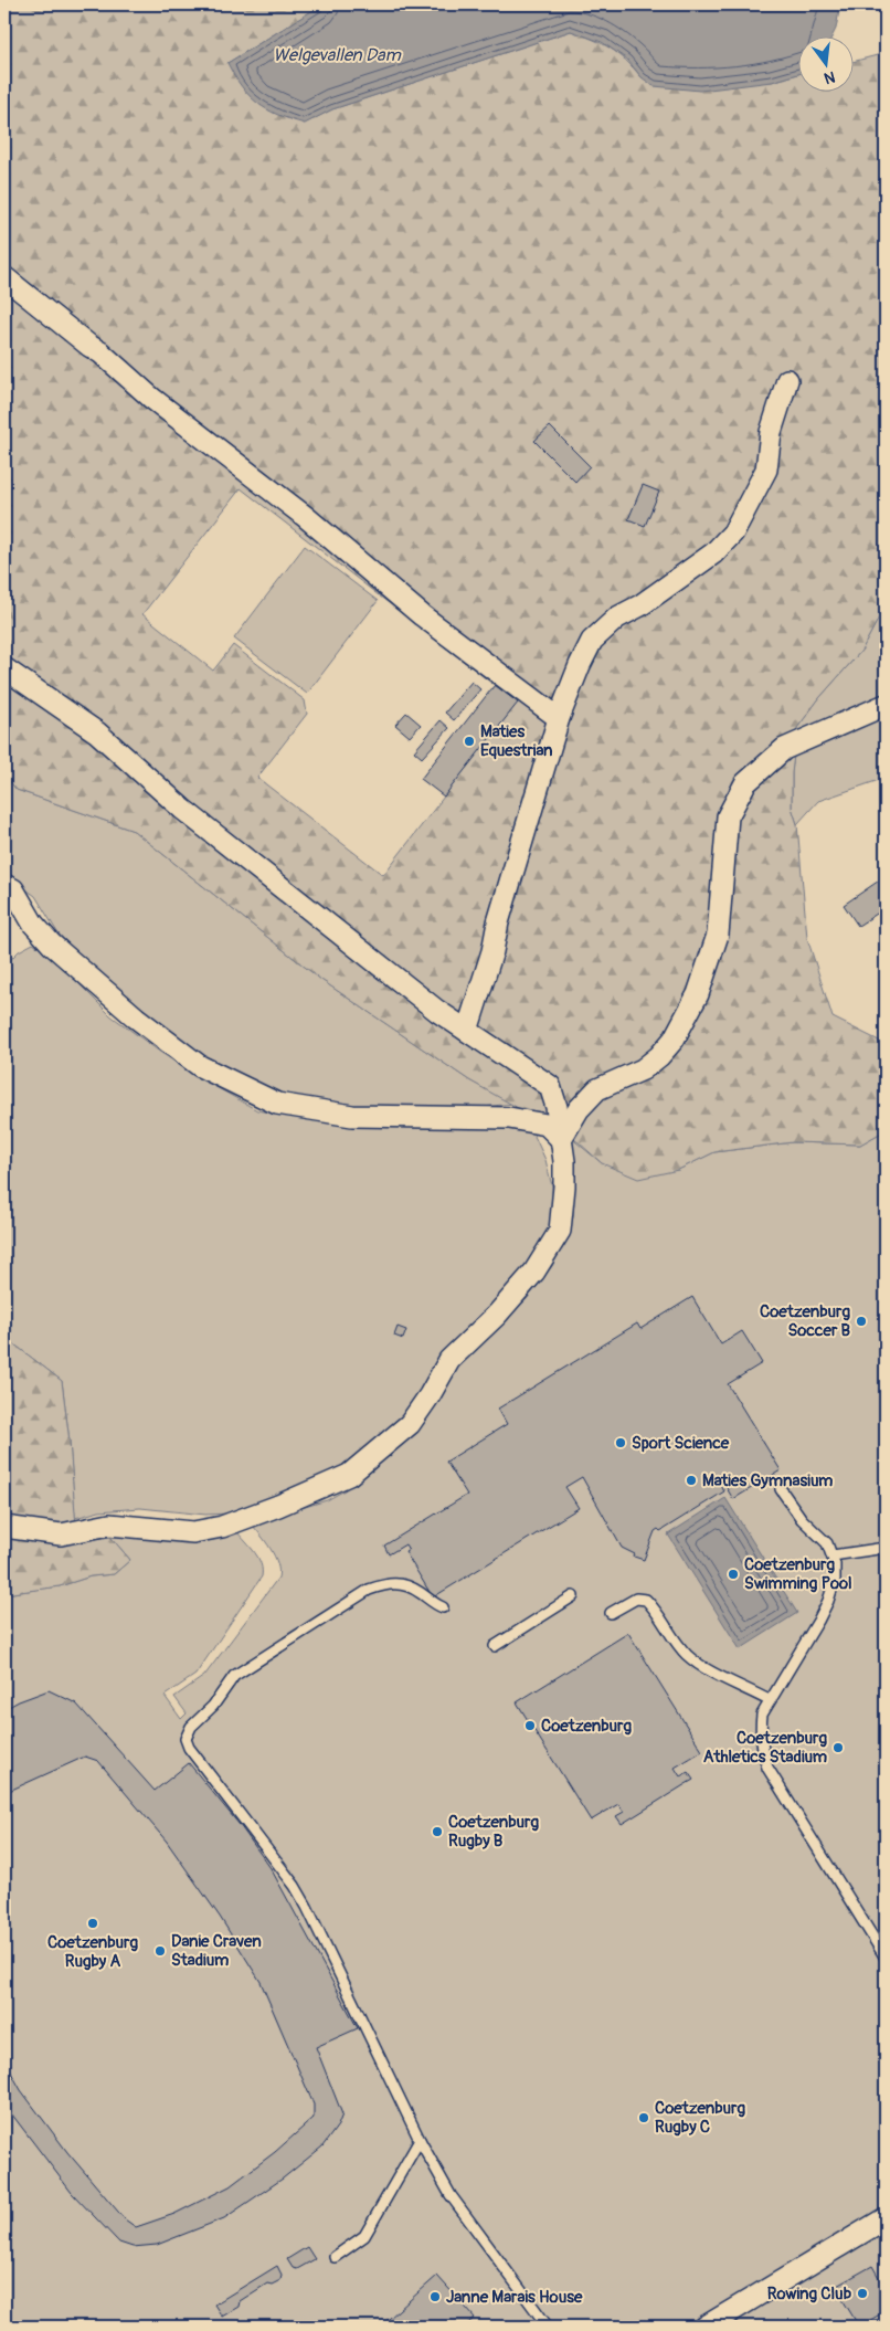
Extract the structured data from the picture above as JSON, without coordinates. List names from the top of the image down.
{
  "water": ["Welgevallen Dam"],
  "places": [
    "Maties Equestrian",
    "Coetzenburg Soccer B",
    "Sport Science",
    "Maties Gymnasium",
    "Coetzenburg Swimming Pool",
    "Coetzenburg",
    "Coetzenburg Athletics Stadium",
    "Coetzenburg Rugby B",
    "Coetzenburg Rugby A",
    "Danie Craven Stadium",
    "Coetzenburg Rugby C",
    "Rowing Club",
    "Janne Marais House"
  ],
  "north": "bottom"
}
